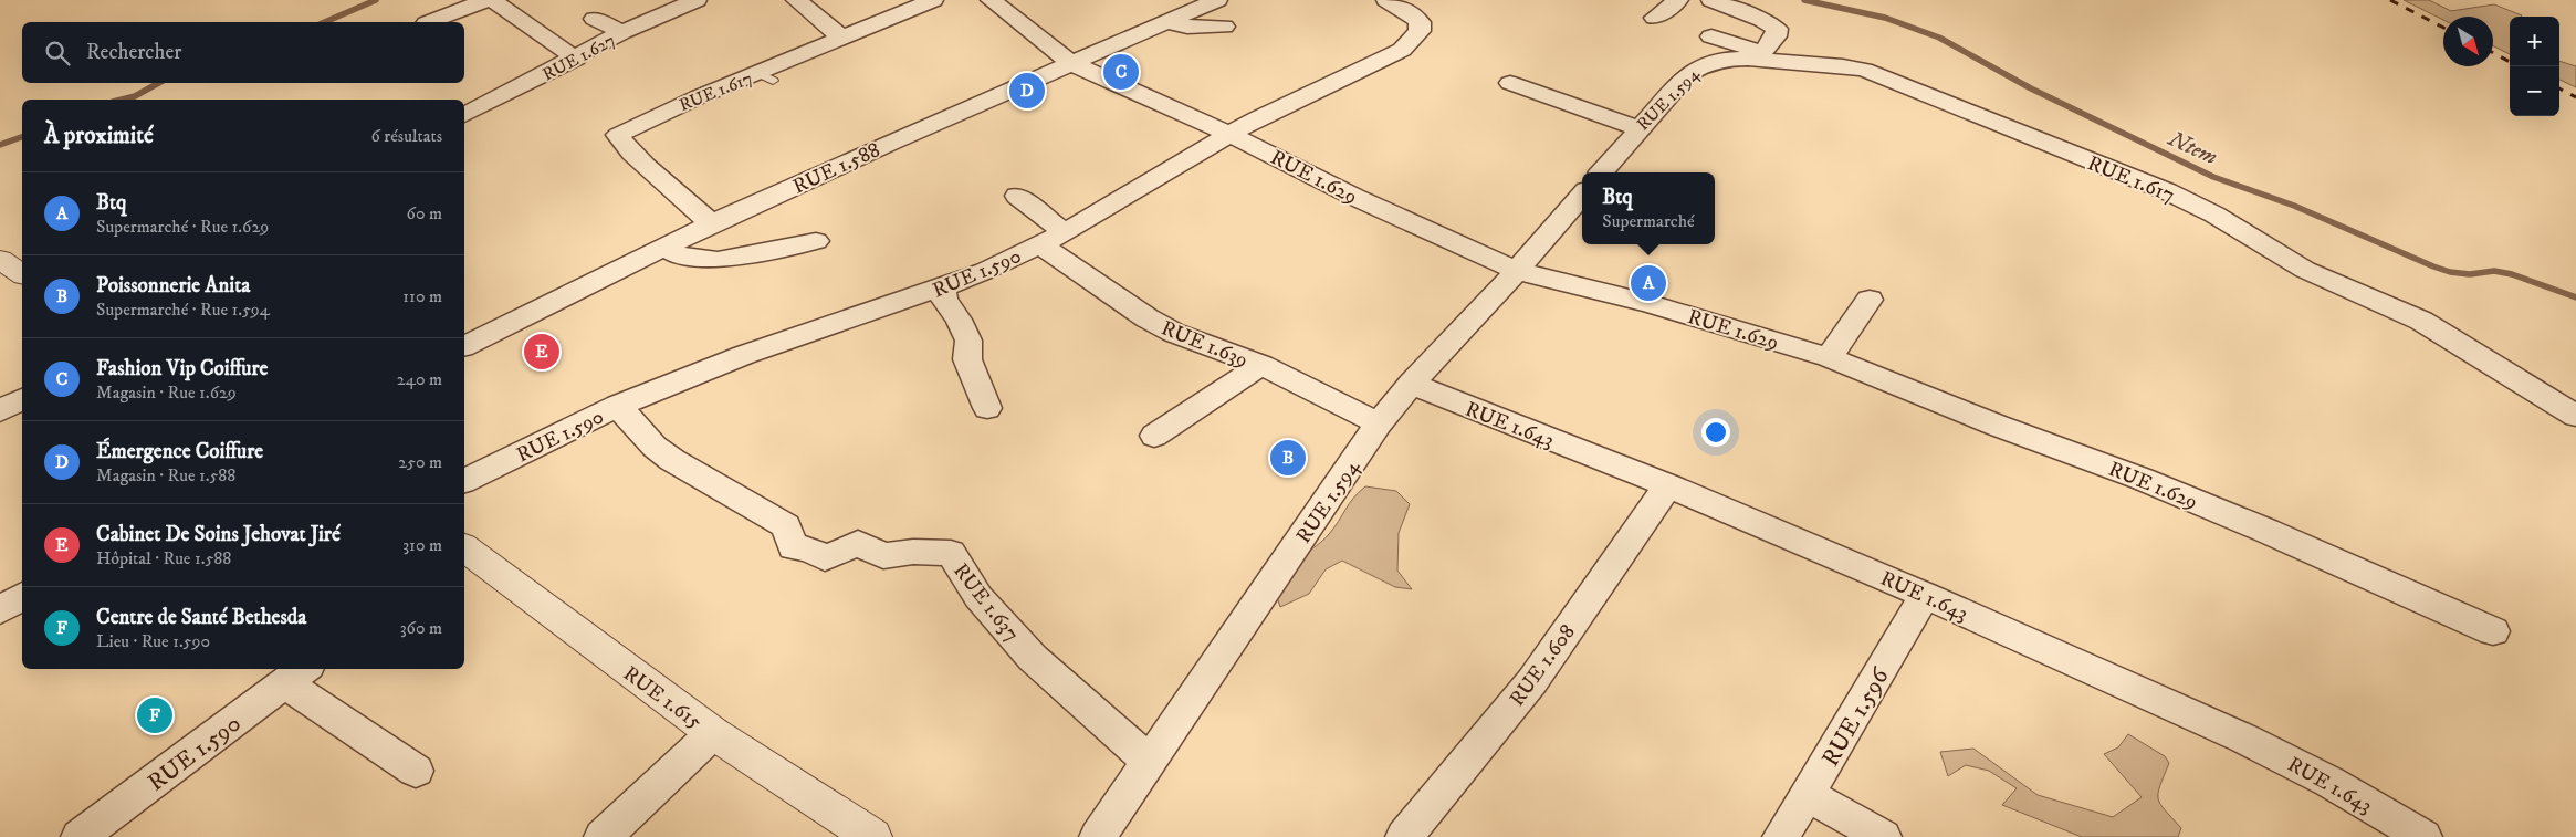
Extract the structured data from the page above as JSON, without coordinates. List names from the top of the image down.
{
  "streets": {
    "street": [
      "RUE 1.627",
      "RUE 1.617",
      "RUE 1.594",
      "RUE 1.588",
      "RUE 1.629",
      "RUE 1.590",
      "RUE 1.639",
      "RUE 1.643",
      "RUE 1.637",
      "RUE 1.608",
      "RUE 1.615",
      "RUE 1.596"
    ]
  },
  "crossings": [
    ["RUE 1.617", "RUE 1.594"],
    ["RUE 1.617", "RUE 1.588"],
    ["RUE 1.594", "RUE 1.629"],
    ["RUE 1.594", "RUE 1.639"],
    ["RUE 1.594", "RUE 1.643"],
    ["RUE 1.594", "RUE 1.637"],
    ["RUE 1.588", "RUE 1.629"],
    ["RUE 1.629", "RUE 1.590"],
    ["RUE 1.590", "RUE 1.639"],
    ["RUE 1.590", "RUE 1.637"],
    ["RUE 1.643", "RUE 1.608"],
    ["RUE 1.643", "RUE 1.596"]
  ],
  "water": ["Ntem"],
  "north": "bottom right",
  "page": {
    "map_buttons": ["+", "−"],
    "search": "Rechercher",
    "pins": [
      "C",
      "D",
      "A",
      "E",
      "B",
      "F"
    ],
    "heading": ["À proximité", "6 résultats"],
    "list": [
      {
        "mark": "A",
        "name": "Btq",
        "note": "Supermarché · Rue 1.629",
        "value": "60 m"
      },
      {
        "mark": "B",
        "name": "Poissonnerie Anita",
        "note": "Supermarché · Rue 1.594",
        "value": "110 m"
      },
      {
        "mark": "C",
        "name": "Fashion Vip Coiffure",
        "note": "Magasin · Rue 1.629",
        "value": "240 m"
      },
      {
        "mark": "D",
        "name": "Émergence Coiffure",
        "note": "Magasin · Rue 1.588",
        "value": "250 m"
      },
      {
        "mark": "E",
        "name": "Cabinet De Soins Jehovat Jiré",
        "note": "Hôpital · Rue 1.588",
        "value": "310 m"
      },
      {
        "mark": "F",
        "name": "Centre de Santé Bethesda",
        "note": "Lieu · Rue 1.590",
        "value": "360 m"
      }
    ],
    "popup": ["Btq", "Supermarché"]
  }
}
